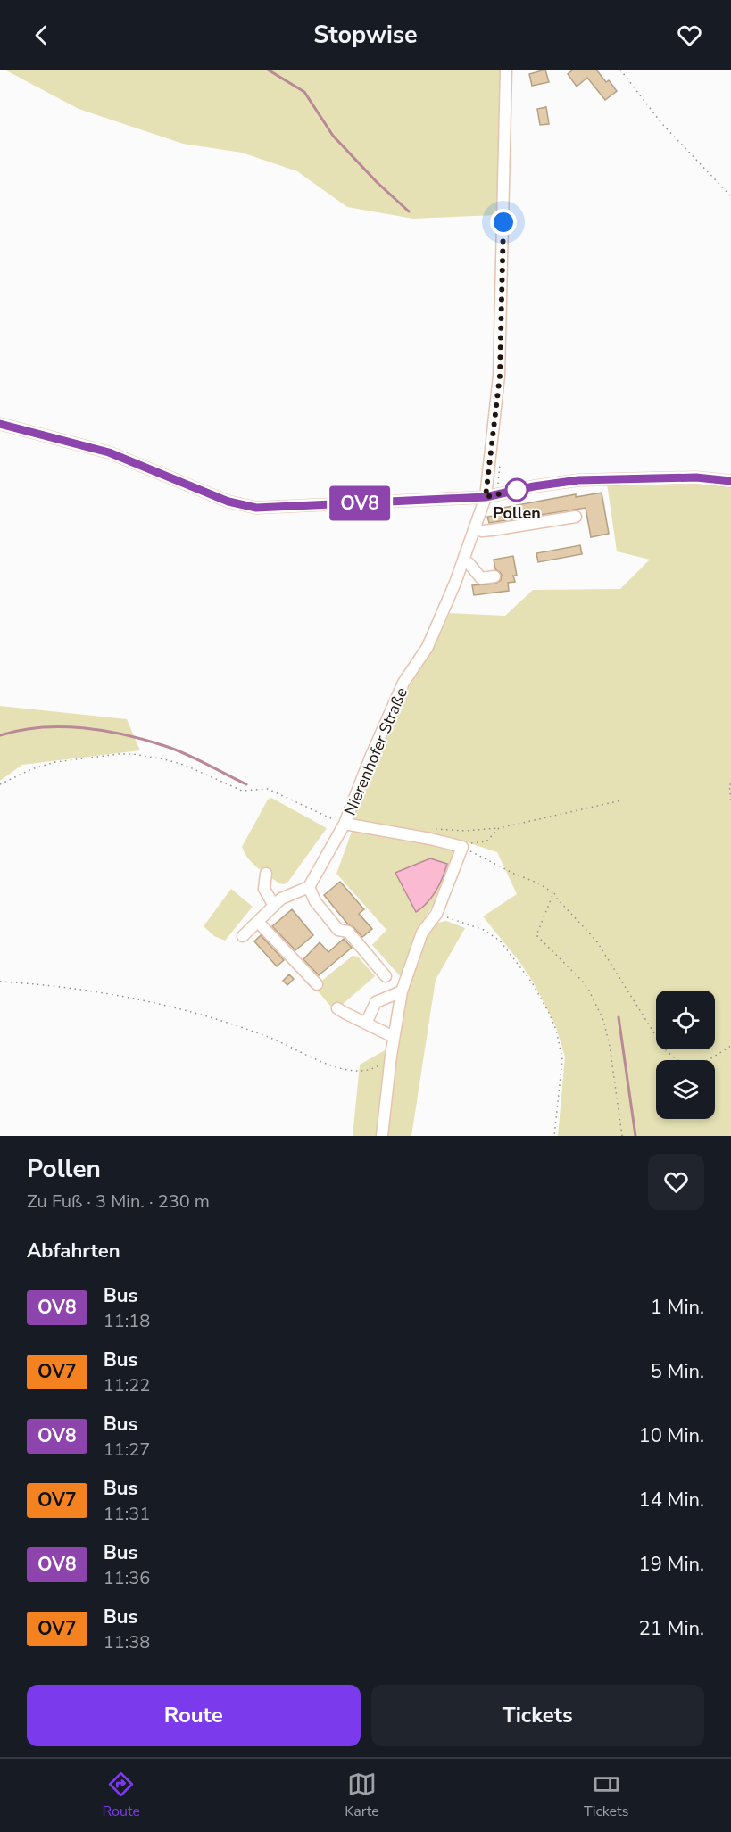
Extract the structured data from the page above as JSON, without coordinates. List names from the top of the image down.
{
  "streets": {
    "street": ["Nierenhofer Straße"]
  },
  "places": ["Pollen"],
  "lines": ["bus line OV8"],
  "page": {
    "header": "Stopwise",
    "on_map": "OV8",
    "heading": [
      ["Pollen", "Zu Fuß · 3 Min. · 230 m"],
      "Abfahrten"
    ],
    "list": [
      {
        "mark": "OV8",
        "name": "Bus",
        "note": "11:18",
        "value": "1 Min."
      },
      {
        "mark": "OV7",
        "name": "Bus",
        "note": "11:22",
        "value": "5 Min."
      },
      {
        "mark": "OV8",
        "name": "Bus",
        "note": "11:27",
        "value": "10 Min."
      },
      {
        "mark": "OV7",
        "name": "Bus",
        "note": "11:31",
        "value": "14 Min."
      },
      {
        "mark": "OV8",
        "name": "Bus",
        "note": "11:36",
        "value": "19 Min."
      },
      {
        "mark": "OV7",
        "name": "Bus",
        "note": "11:38",
        "value": "21 Min."
      }
    ],
    "buttons": ["Route", "Tickets"],
    "tabs": ["Route", "Karte", "Tickets"]
  }
}
